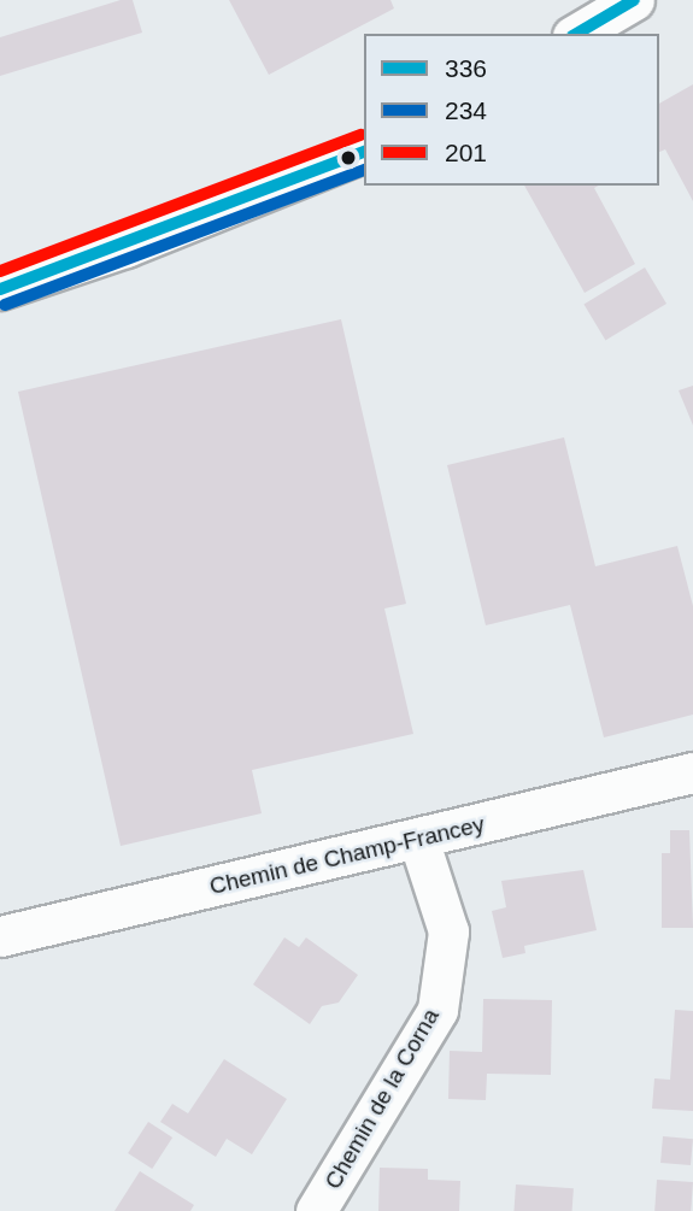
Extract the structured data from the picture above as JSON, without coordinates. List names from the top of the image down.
{
  "streets": {
    "street": ["Chemin de Champ-Francey", "Chemin de la Corna"]
  },
  "crossings": [
    ["Chemin de Champ-Francey", "Chemin de la Corna"]
  ],
  "lines": ["transit line 336", "transit line 201", "transit line 234"],
  "legend": ["336", "234", "201"]
}
